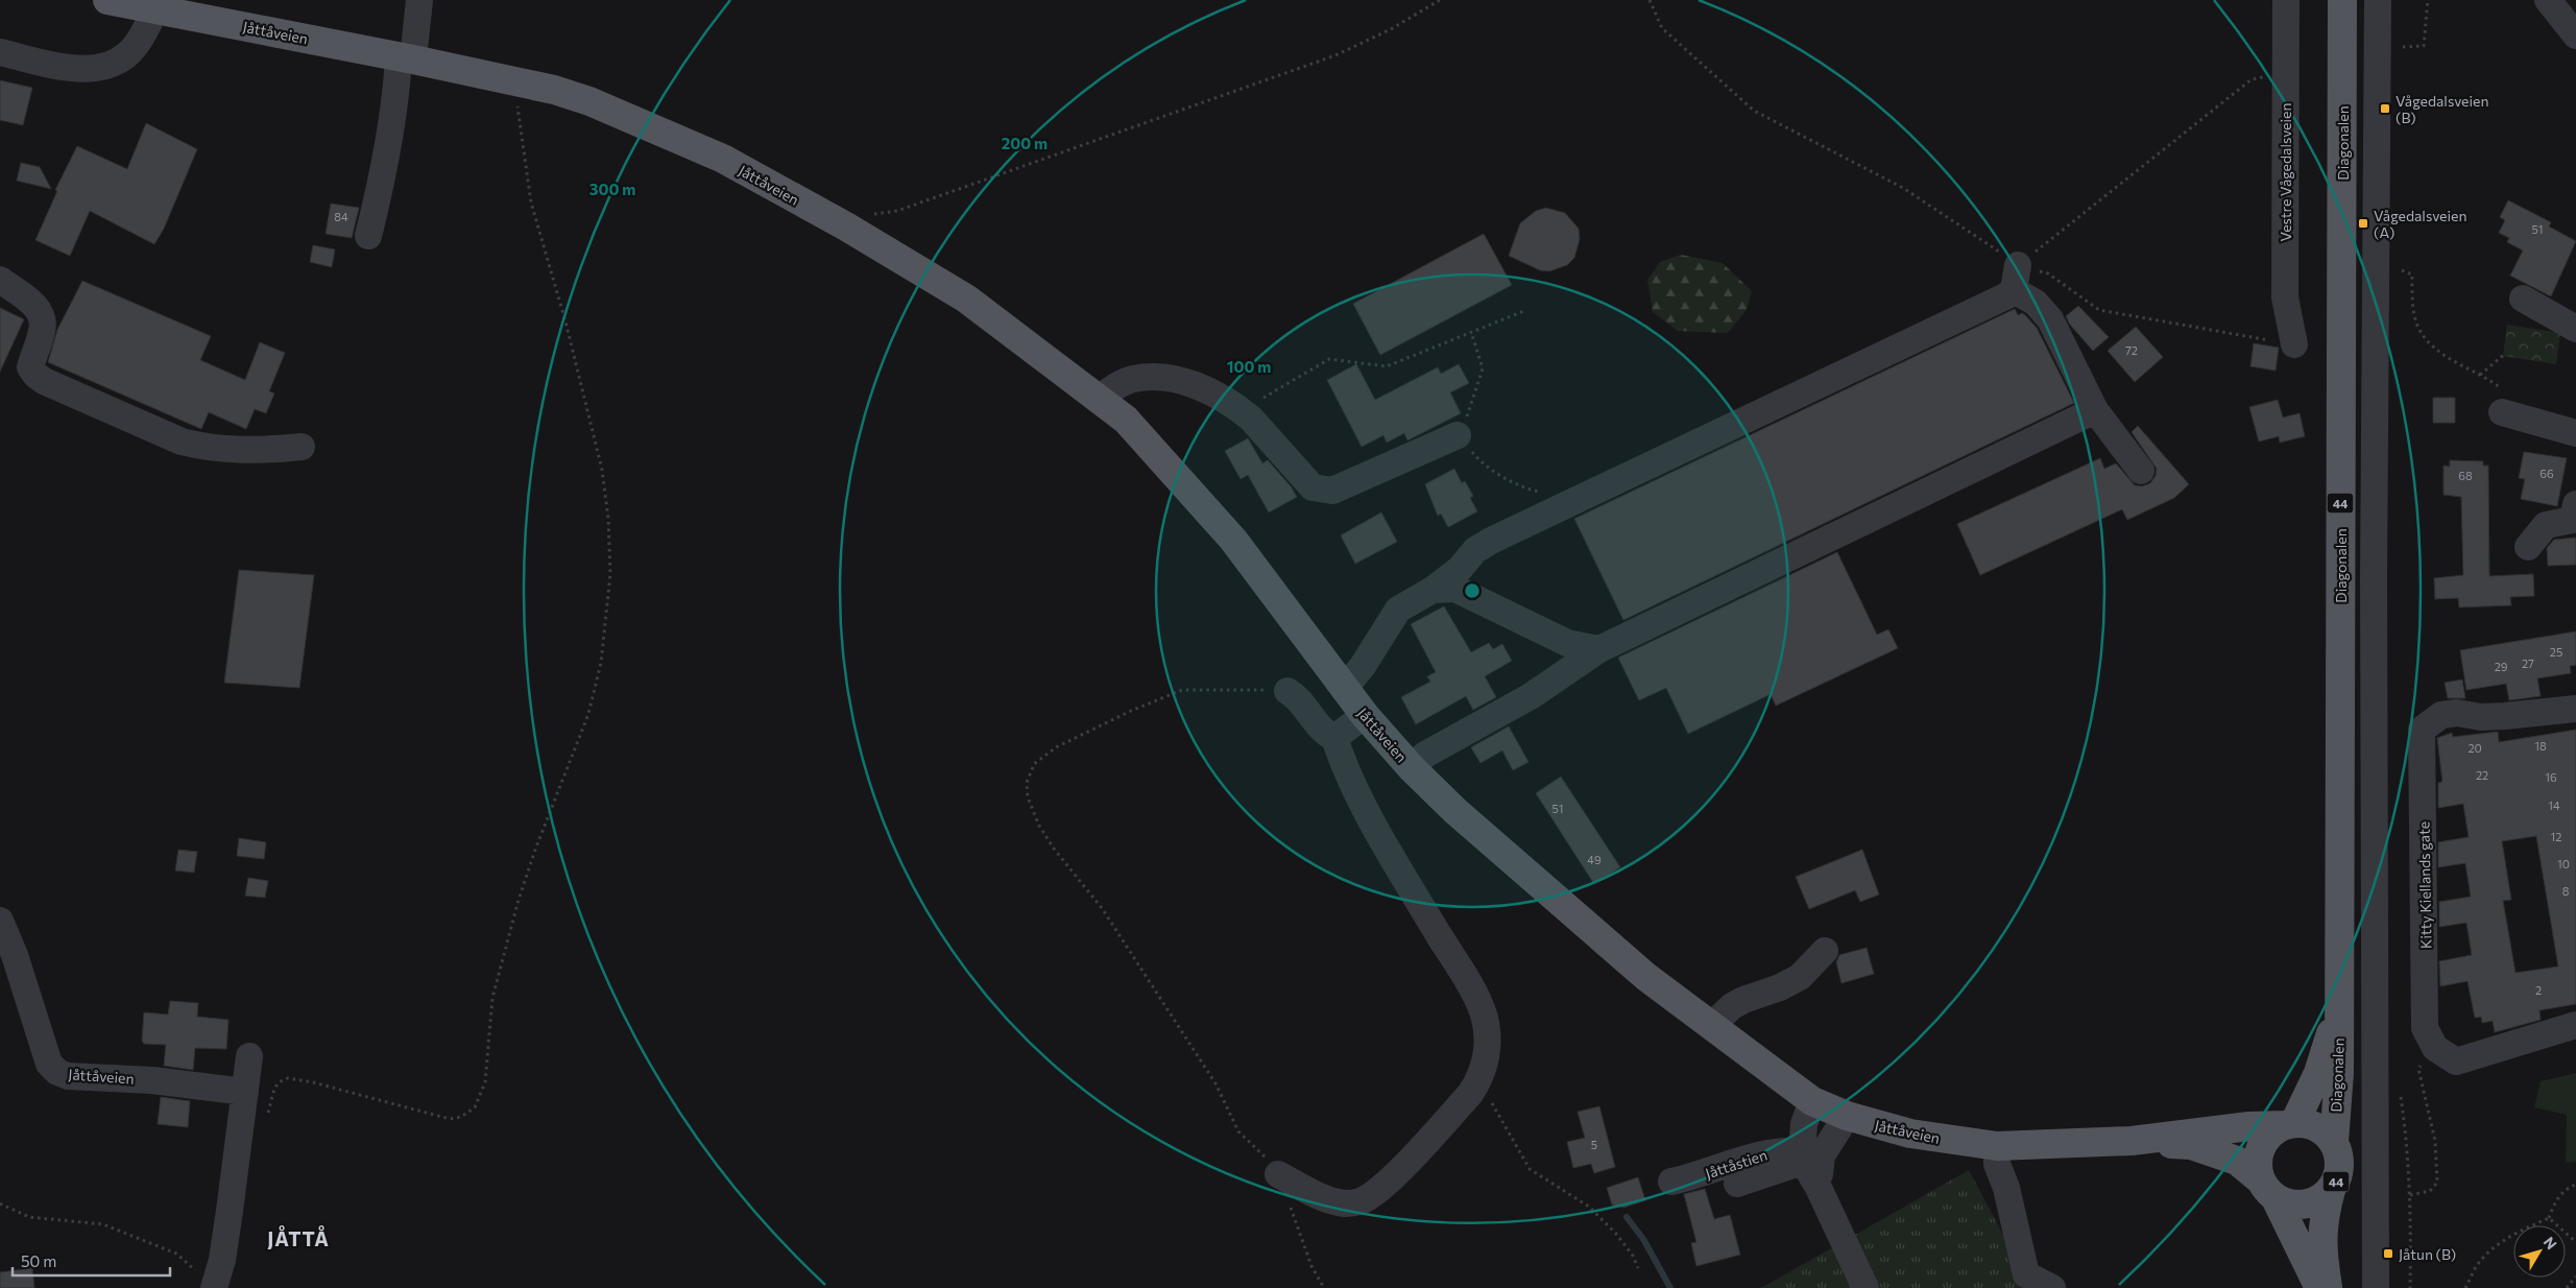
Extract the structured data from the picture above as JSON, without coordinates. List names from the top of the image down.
{
  "streets": {
    "main road": ["Jåttåveien", "Diagonalen", "44"],
    "street": ["Vestre Vågedalsveien", "Kitty Kiellands gate", "Jåttåstien"]
  },
  "crossings": [
    ["Jåttåveien", "Diagonalen"],
    ["Jåttåveien", "44"],
    ["Diagonalen", "44"]
  ],
  "districts": ["JÅTTÅ"],
  "places": {
    "transit": ["Vågedalsveien (B)", "Vågedalsveien (A)", "Jåtun (B)"]
  },
  "house_numbers": [
    "84",
    "51",
    "72",
    "66",
    "68",
    "25",
    "27",
    "29",
    "18",
    "20",
    "22",
    "16",
    "14",
    "51",
    "12",
    "49",
    "10",
    "8",
    "2",
    "5"
  ],
  "scale_bar": "50 m",
  "north": "top right",
  "rings": ["200 m", "300 m", "100 m"]
}
